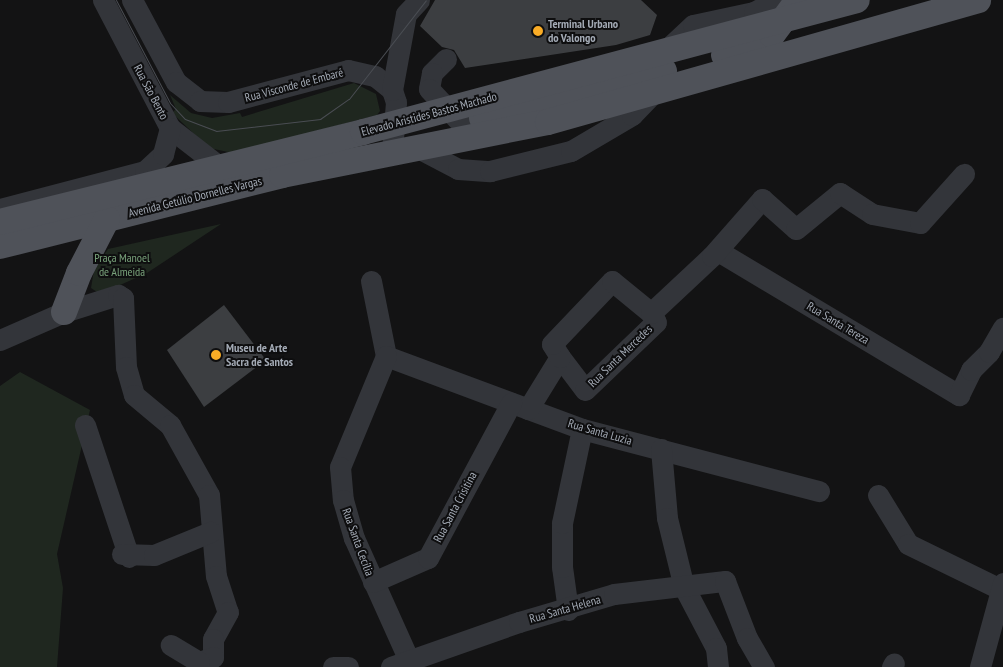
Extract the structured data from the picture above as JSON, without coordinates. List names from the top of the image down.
{
  "streets": {
    "main road": ["Elevado Aristides Bastos Machado", "Avenida Getúlio Dornelles Vargas"],
    "street": [
      "Rua Visconde de Embaré",
      "Rua São Bento",
      "Rua Santa Tereza",
      "Rua Santa Mercedes",
      "Rua Santa Luzia",
      "Rua Santa Crisitina",
      "Rua Santa Cecília",
      "Rua Santa Helena"
    ]
  },
  "crossings": [
    ["Rua São Bento", "Avenida Getúlio Dornelles Vargas"],
    ["Rua Santa Tereza", "Rua Santa Mercedes"],
    ["Rua Santa Luzia", "Rua Santa Crisitina"],
    ["Rua Santa Luzia", "Rua Santa Cecília"],
    ["Rua Santa Crisitina", "Rua Santa Cecília"],
    ["Rua Santa Cecília", "Rua Santa Helena"]
  ],
  "parks": ["Praça Manoel de Almeida"],
  "places": ["Terminal Urbano do Valongo", "Museu de Arte Sacra de Santos"]
}
